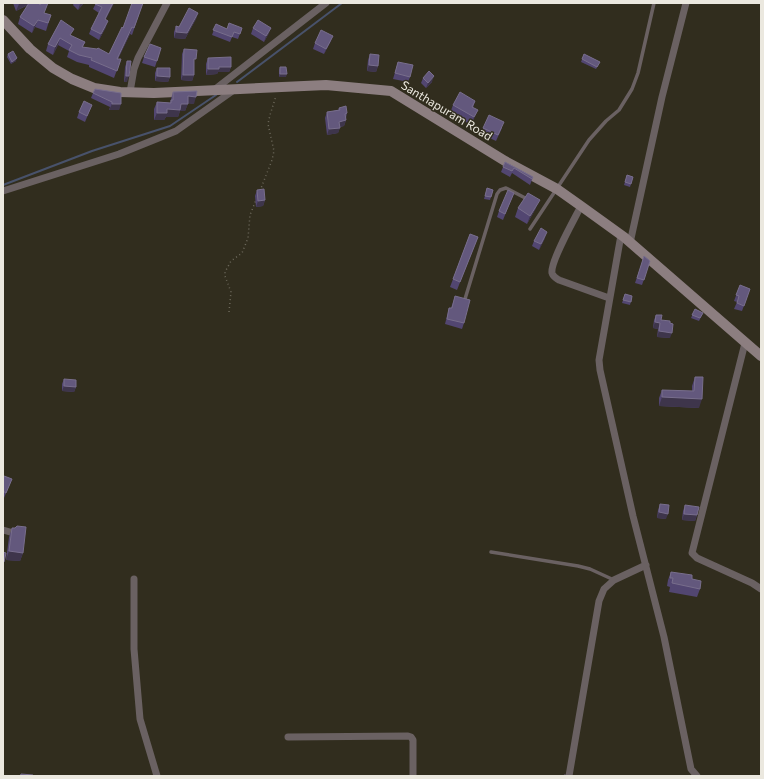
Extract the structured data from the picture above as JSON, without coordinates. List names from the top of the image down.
{
  "streets": {
    "main road": ["Santhapuram Road"]
  }
}
